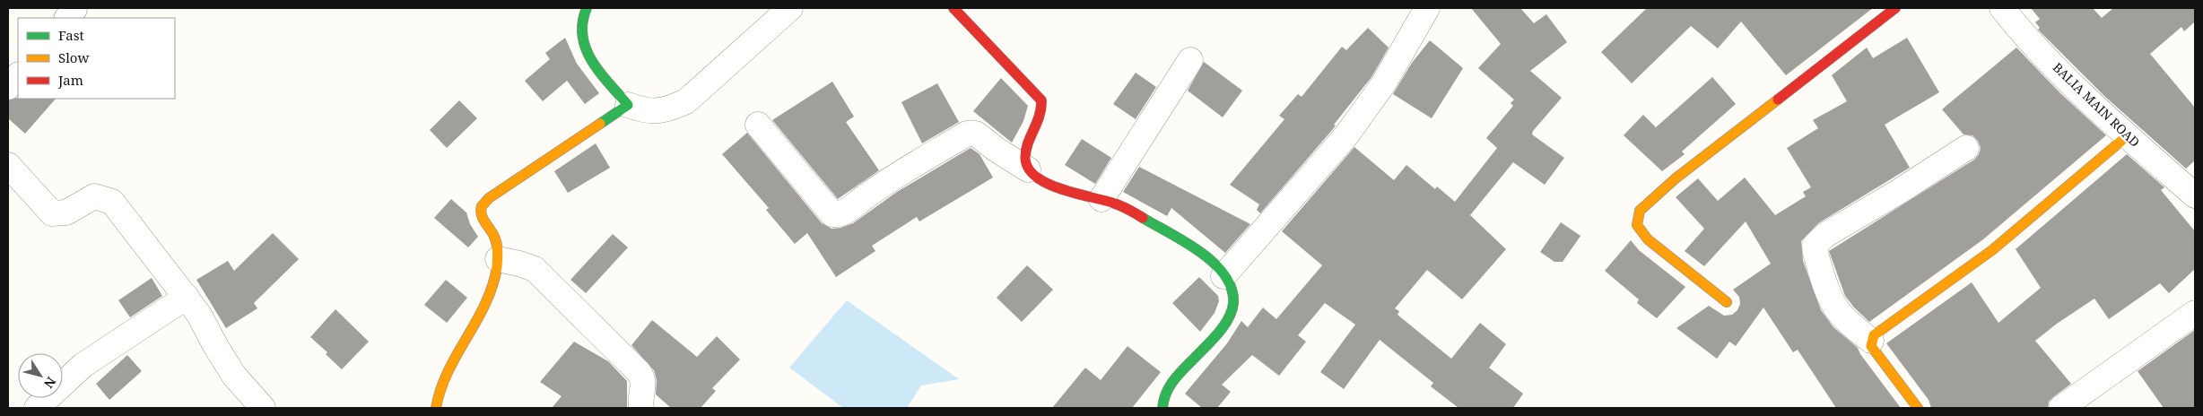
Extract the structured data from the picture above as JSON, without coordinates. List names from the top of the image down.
{
  "streets": {
    "street": ["BALIA MAIN ROAD"]
  },
  "legend": ["Fast", "Slow", "Jam"],
  "north": "bottom right"
}
